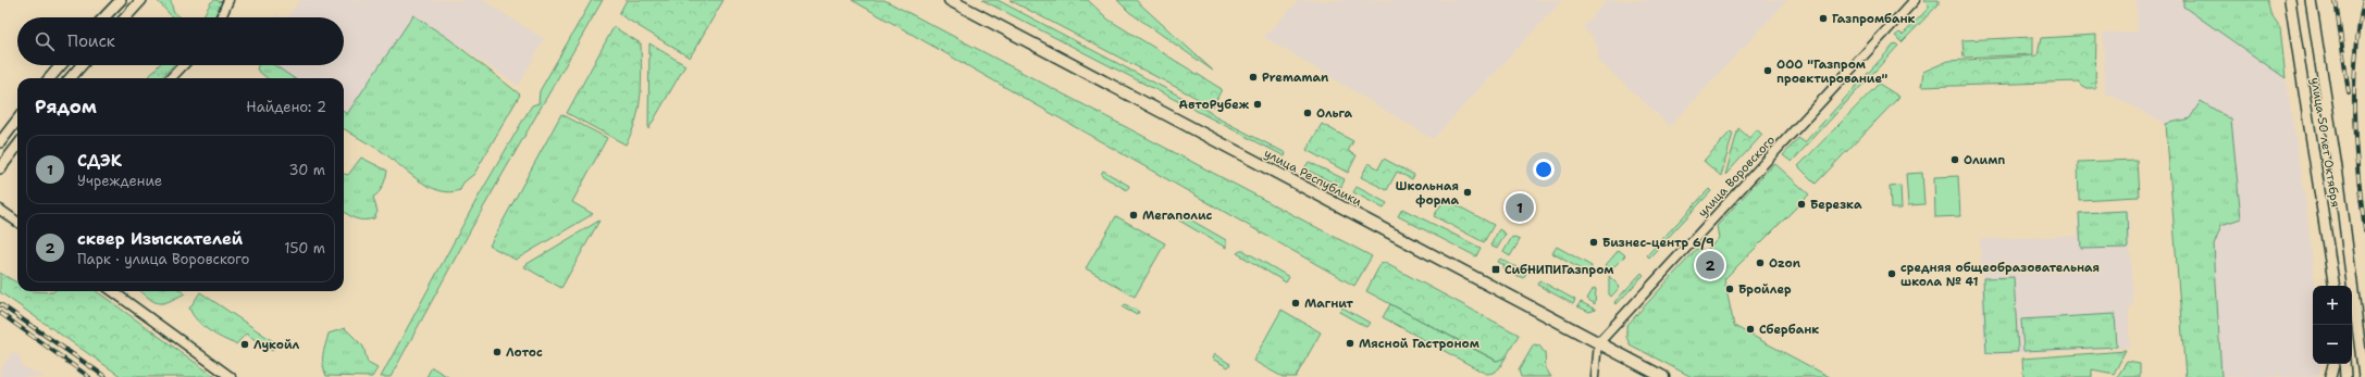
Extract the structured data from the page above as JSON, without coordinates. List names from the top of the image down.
{
  "streets": {
    "main road": ["улица 50 лет Октября", "улица Республики"],
    "street": ["улица Воровского"]
  },
  "crossings": [
    ["улица Воровского", "улица Республики"]
  ],
  "places": {
    "other": [
      "Газпромбанк",
      "ООО \"Газпром проектирование\"",
      "Premaman",
      "АвтоРубеж",
      "Ольга",
      "Олимп",
      "Школьная форма",
      "Березка",
      "Мегаполис",
      "Бизнес-центр 6/9",
      "Ozon",
      "средняя общеобразовательная школа № 41",
      "Бройлер",
      "Магнит",
      "Сбербанк",
      "Мясной Гастроном",
      "Лукойл",
      "Лотос"
    ],
    "transit": ["СибНИПИГазпром"]
  },
  "page": {
    "search": "Поиск",
    "heading": ["Рядом", "Найдено: 2"],
    "list": [
      {
        "mark": "1",
        "name": "СДЭК",
        "note": "Учреждение",
        "value": "30 m"
      },
      {
        "mark": "2",
        "name": "сквер Изыскателей",
        "note": "Парк · улица Воровского",
        "value": "150 m"
      }
    ],
    "pins": ["1", "2"],
    "map_buttons": ["+", "−"]
  }
}
